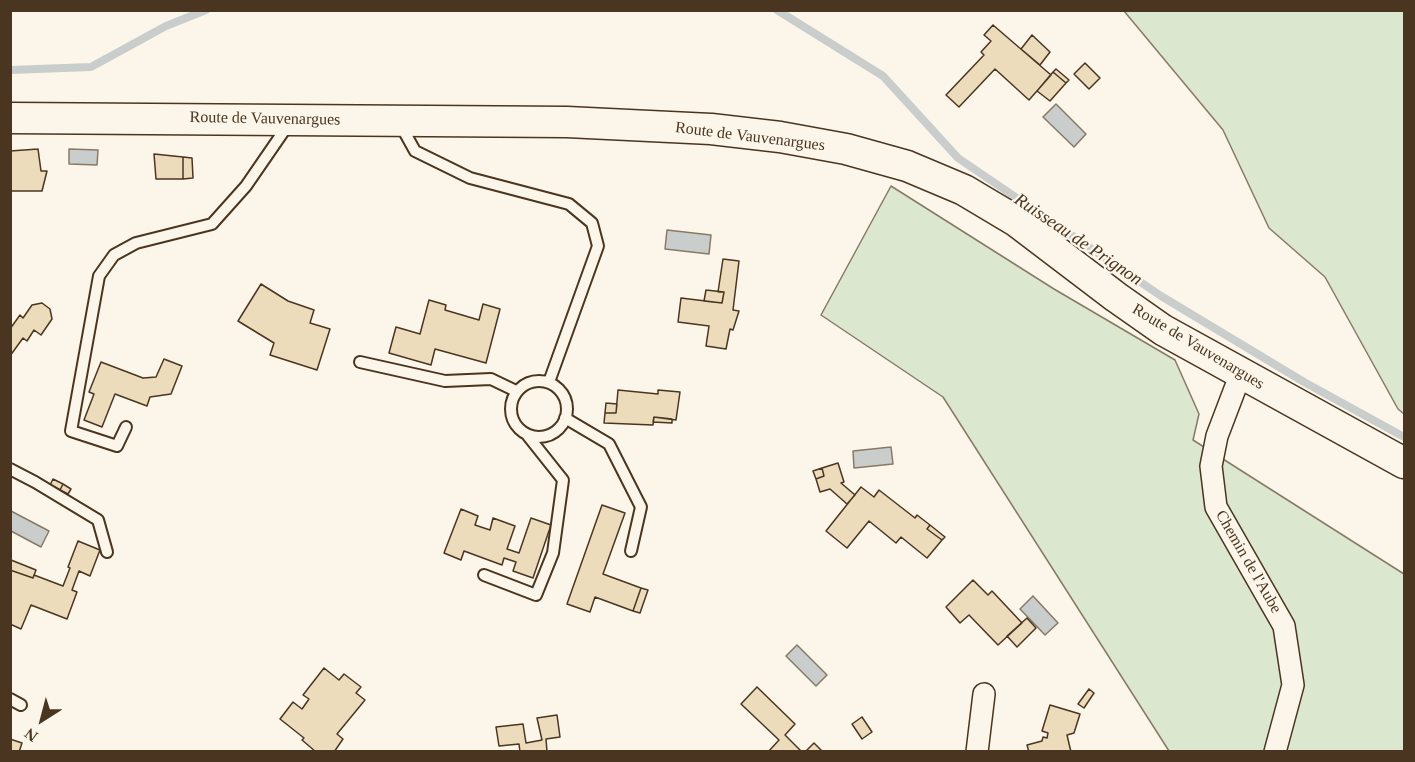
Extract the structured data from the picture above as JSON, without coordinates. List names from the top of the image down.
{
  "streets": {
    "main road": ["Route de Vauvenargues"],
    "street": ["Chemin de l'Aube"]
  },
  "crossings": [
    ["Route de Vauvenargues", "Chemin de l'Aube"]
  ],
  "water": ["Ruisseau de Prignon"],
  "north": "bottom left"
}
